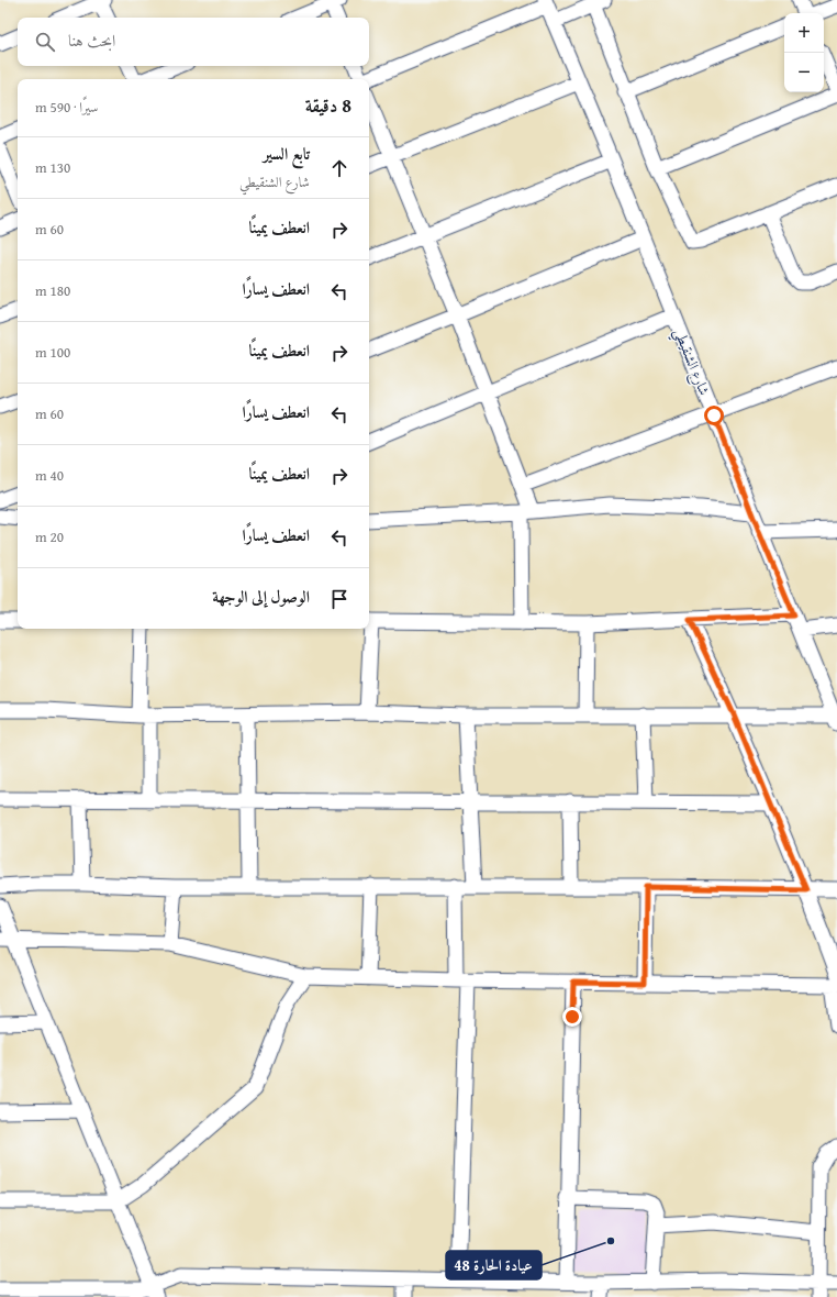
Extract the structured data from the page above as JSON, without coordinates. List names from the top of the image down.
{
  "streets": {
    "street": ["شارع الشنقيطي"]
  },
  "places": ["عيادة الحارة 48"],
  "page": {
    "map_buttons": ["+", "−"],
    "search": "ابحث هنا",
    "heading": ["8 دقيقة", "سيرًا · 590 m"],
    "list": [
      ["تابع السير", "شارع الشنقيطي", "130 m"],
      ["انعطف يمينًا", "60 m"],
      ["انعطف يسارًا", "180 m"],
      ["انعطف يمينًا", "100 m"],
      ["انعطف يسارًا", "60 m"],
      ["انعطف يمينًا", "40 m"],
      ["انعطف يسارًا", "20 m"],
      "الوصول إلى الوجهة"
    ]
  }
}
